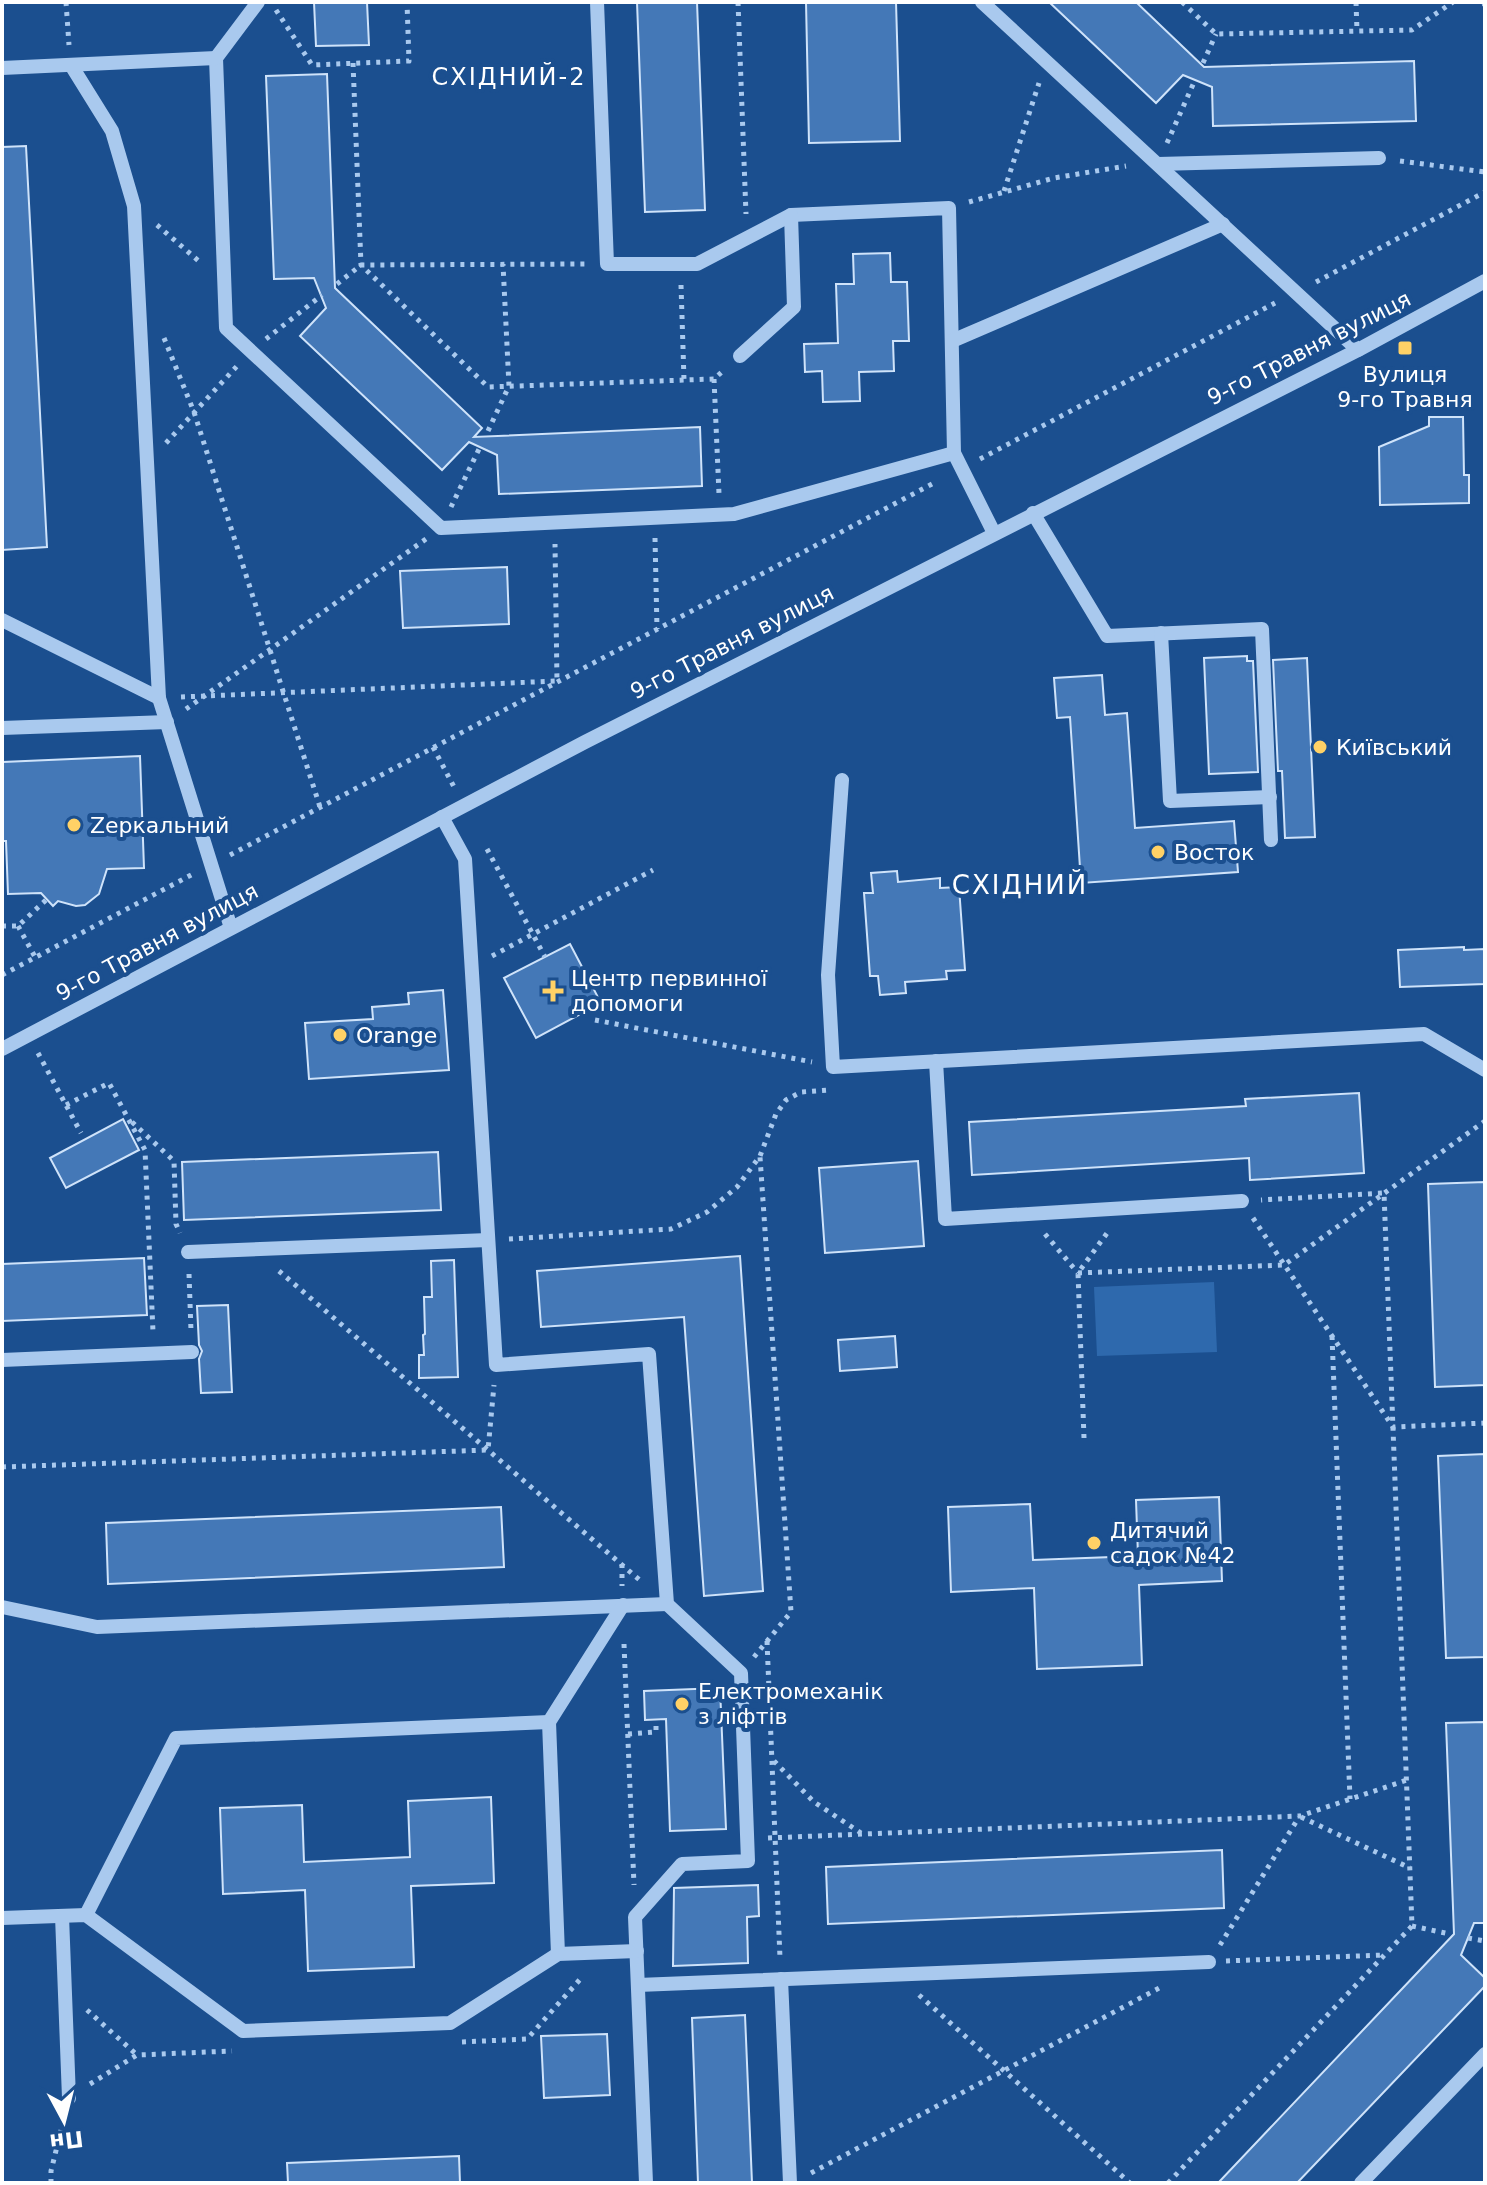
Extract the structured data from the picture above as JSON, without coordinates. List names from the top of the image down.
{
  "streets": {
    "street": ["9-го Травня вулиця"]
  },
  "districts": ["СХІДНИЙ-2", "СХІДНИЙ"],
  "places": {
    "transit": ["Вулиця 9-го Травня"],
    "other": [
      "Київський",
      "Zеркальний",
      "Восток",
      "Orange",
      "Дитячий садок №42",
      "Електромеханік з ліфтів"
    ],
    "health": ["Центр первинної допомоги"]
  },
  "north": "bottom"
}
